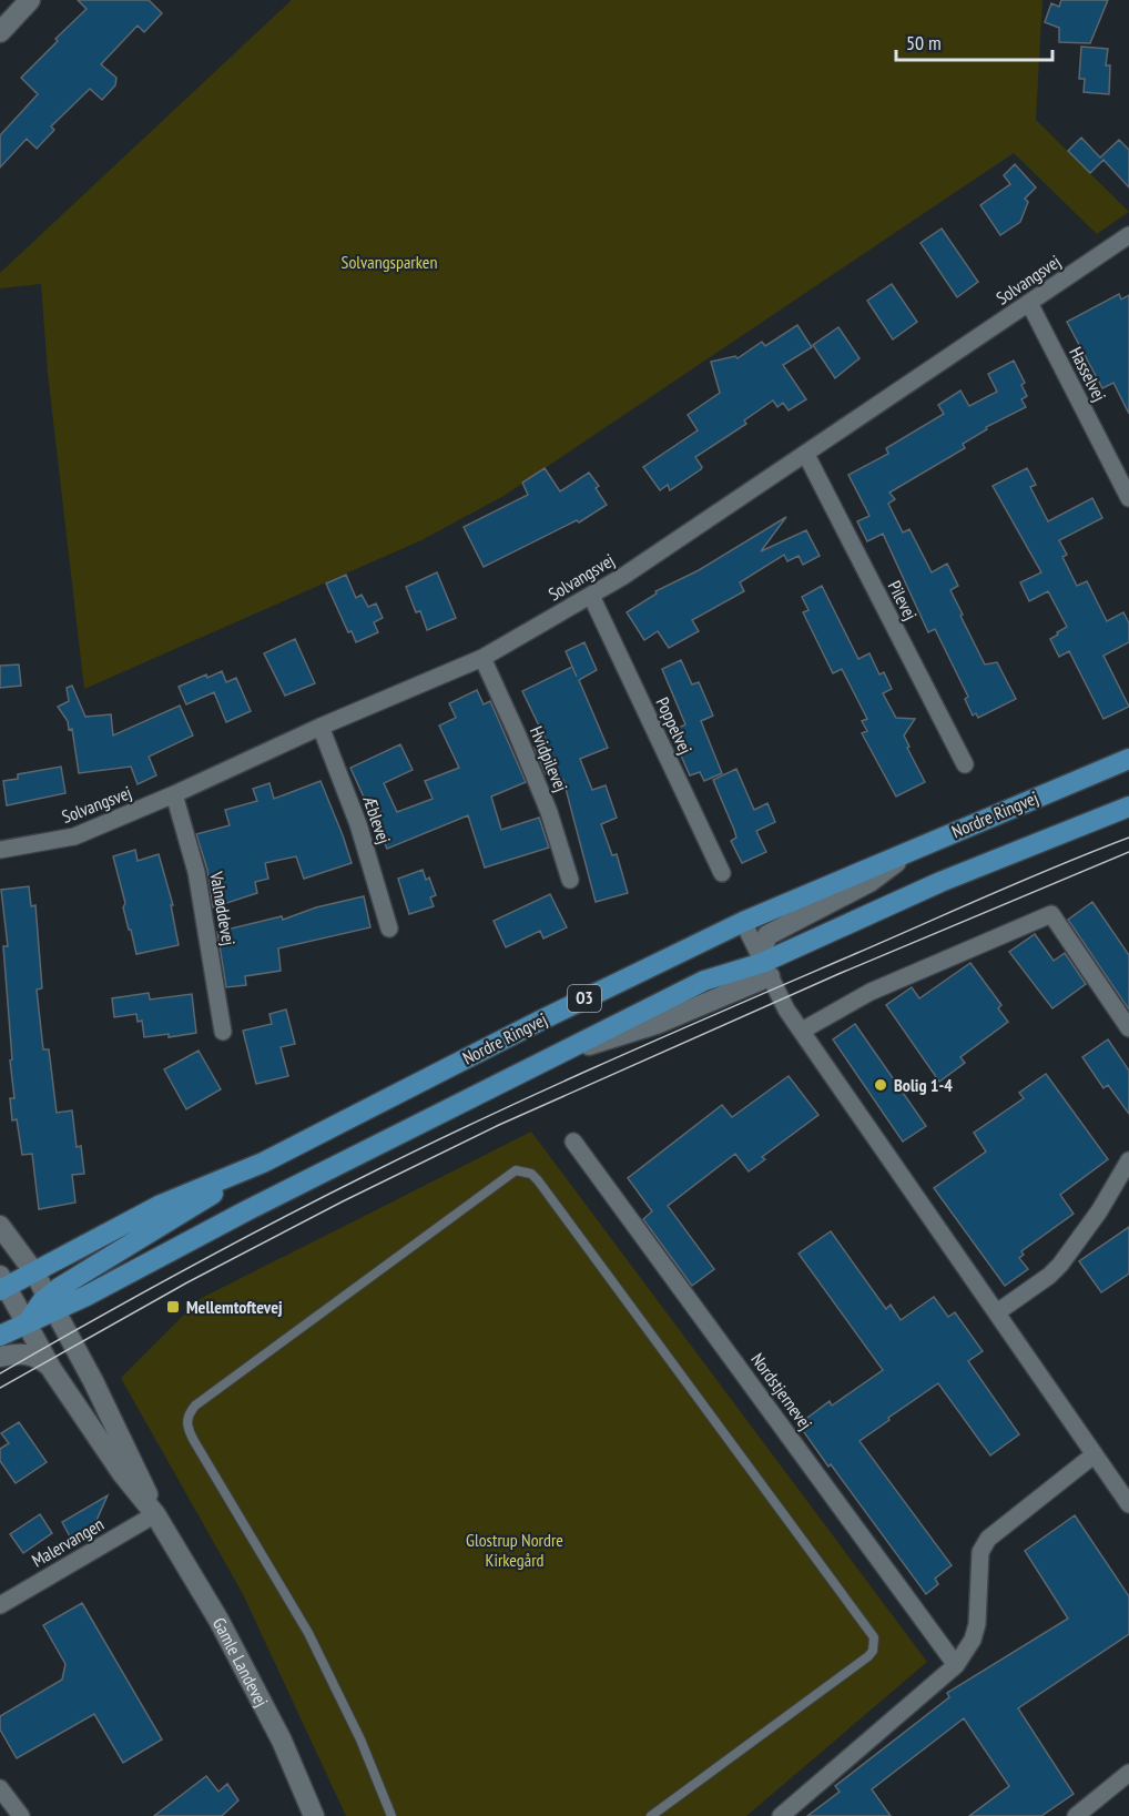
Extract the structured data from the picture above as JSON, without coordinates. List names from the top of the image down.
{
  "streets": {
    "main road": ["Nordre Ringvej", "O3"],
    "street": [
      "Solvangsvej",
      "Hasselvej",
      "Pilevej",
      "Poppelvej",
      "Hvidpilevej",
      "Æblevej",
      "Valnøddevej",
      "Nordstjernevej",
      "Malervangen",
      "Gamle Landevej"
    ]
  },
  "crossings": [
    ["Solvangsvej", "Hasselvej"],
    ["Solvangsvej", "Pilevej"],
    ["Solvangsvej", "Poppelvej"],
    ["Solvangsvej", "Hvidpilevej"],
    ["Solvangsvej", "Æblevej"],
    ["Solvangsvej", "Valnøddevej"],
    ["Nordre Ringvej", "Gamle Landevej"],
    ["Malervangen", "Gamle Landevej"]
  ],
  "parks": ["Solvangsparken", "Glostrup Nordre Kirkegård"],
  "places": {
    "other": ["Bolig 1-4"],
    "transit": ["Mellemtoftevej"]
  },
  "scale_bar": "50 m"
}
